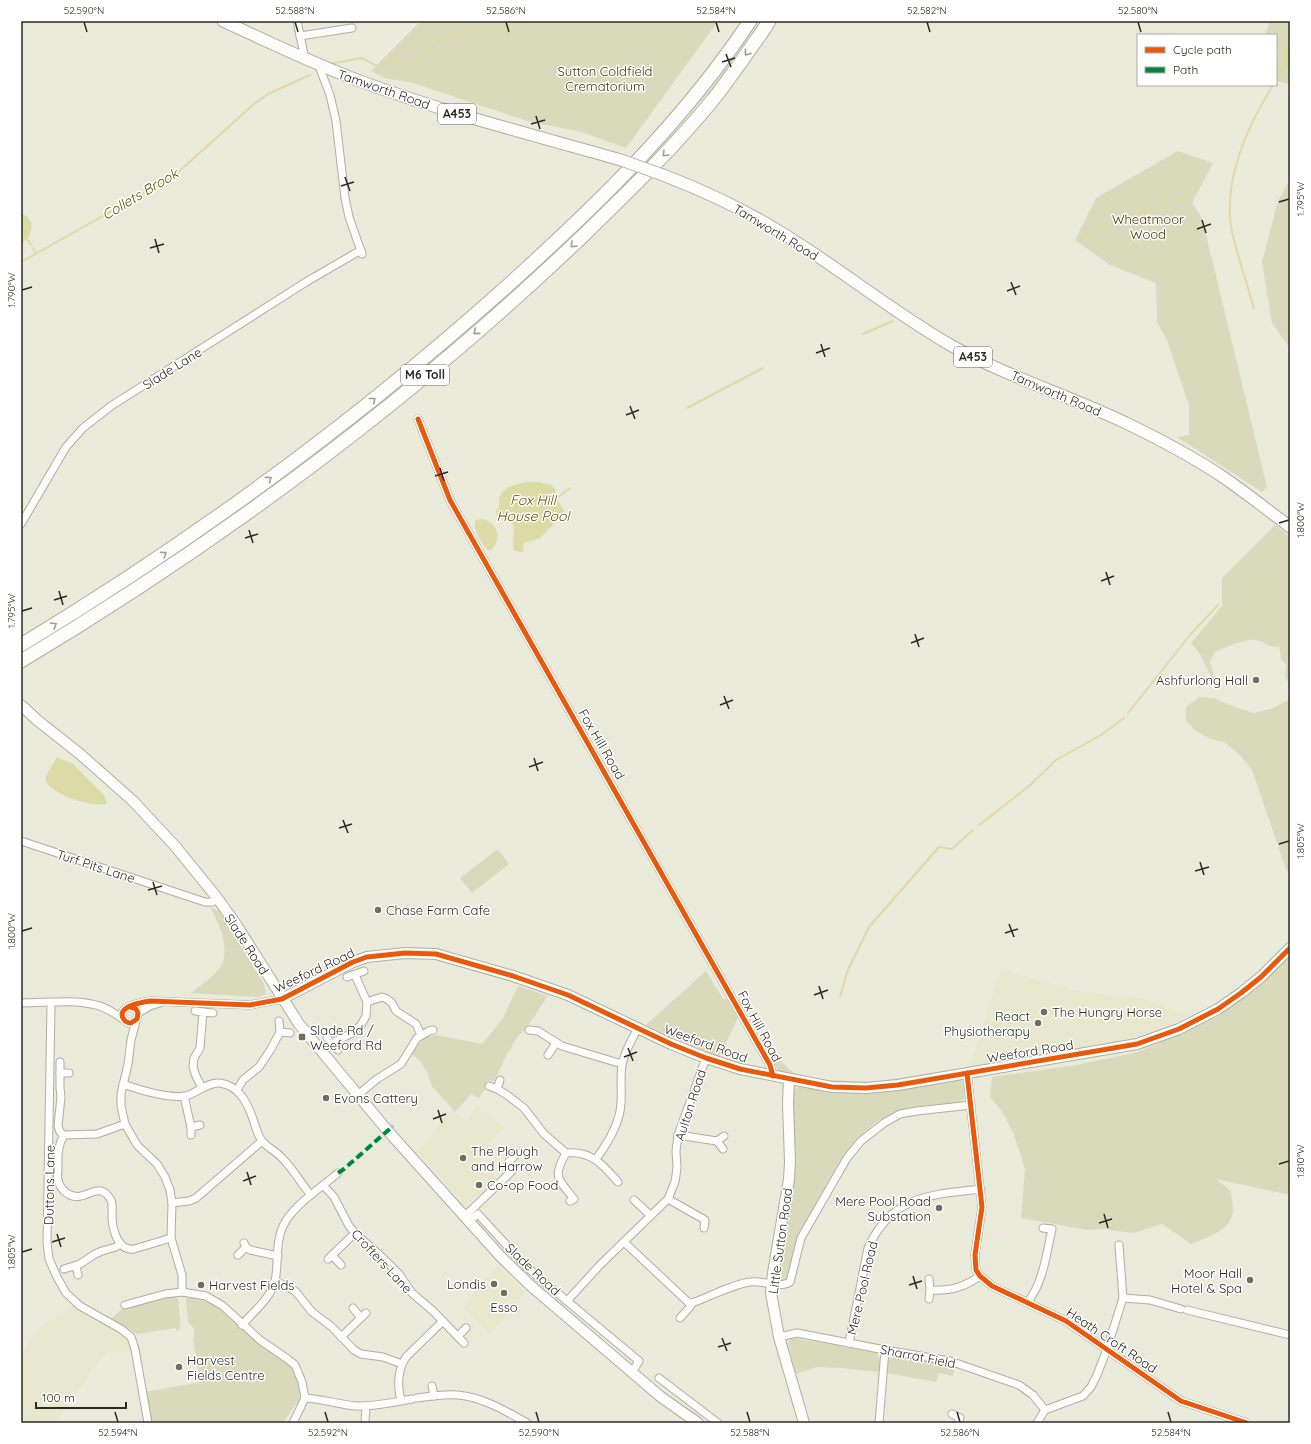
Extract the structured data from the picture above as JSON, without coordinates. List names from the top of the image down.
{
  "streets": {
    "highway": ["M6 Toll"],
    "main road": ["Tamworth Road", "A453"],
    "street": [
      "Slade Lane",
      "Fox Hill Road",
      "Turf Pits Lane",
      "Slade Road",
      "Weeford Road",
      "Aulton Road",
      "Duttons Lane",
      "Little Sutton Road",
      "Crofters Lane",
      "Mere Pool Road",
      "Heath Croft Road",
      "Sharrat Field"
    ]
  },
  "crossings": [
    ["Tamworth Road", "Slade Lane"],
    ["Fox Hill Road", "Weeford Road"],
    ["Turf Pits Lane", "Slade Road"],
    ["Slade Road", "Weeford Road"],
    ["Slade Road", "Aulton Road"],
    ["Weeford Road", "Aulton Road"],
    ["Weeford Road", "Duttons Lane"],
    ["Weeford Road", "Little Sutton Road"],
    ["Little Sutton Road", "Sharrat Field"],
    ["Mere Pool Road", "Sharrat Field"]
  ],
  "water": ["Collets Brook", "Fox Hill House Pool"],
  "parks": ["Sutton Coldfield Crematorium", "Wheatmoor Wood"],
  "places": {
    "other": [
      "Ashfurlong Hall",
      "Chase Farm Cafe",
      "The Hungry Horse",
      "React Physiotherapy",
      "Evons Cattery",
      "The Plough and Harrow",
      "Co-op Food",
      "Mere Pool Road Substation",
      "Moor Hall Hotel & Spa",
      "Londis",
      "Harvest Fields",
      "Esso",
      "Harvest Fields Centre"
    ],
    "transit": ["Slade Rd / Weeford Rd"]
  },
  "legend": ["Cycle path", "Path"],
  "scale_bar": "100 m",
  "coordinates": [
    "52.590°N",
    "52.588°N",
    "52.586°N",
    "52.584°N",
    "52.582°N",
    "52.580°N",
    "1.795°W",
    "1.790°W",
    "1.800°W",
    "1.805°W",
    "1.810°W",
    "52.594°N",
    "52.592°N"
  ]
}
